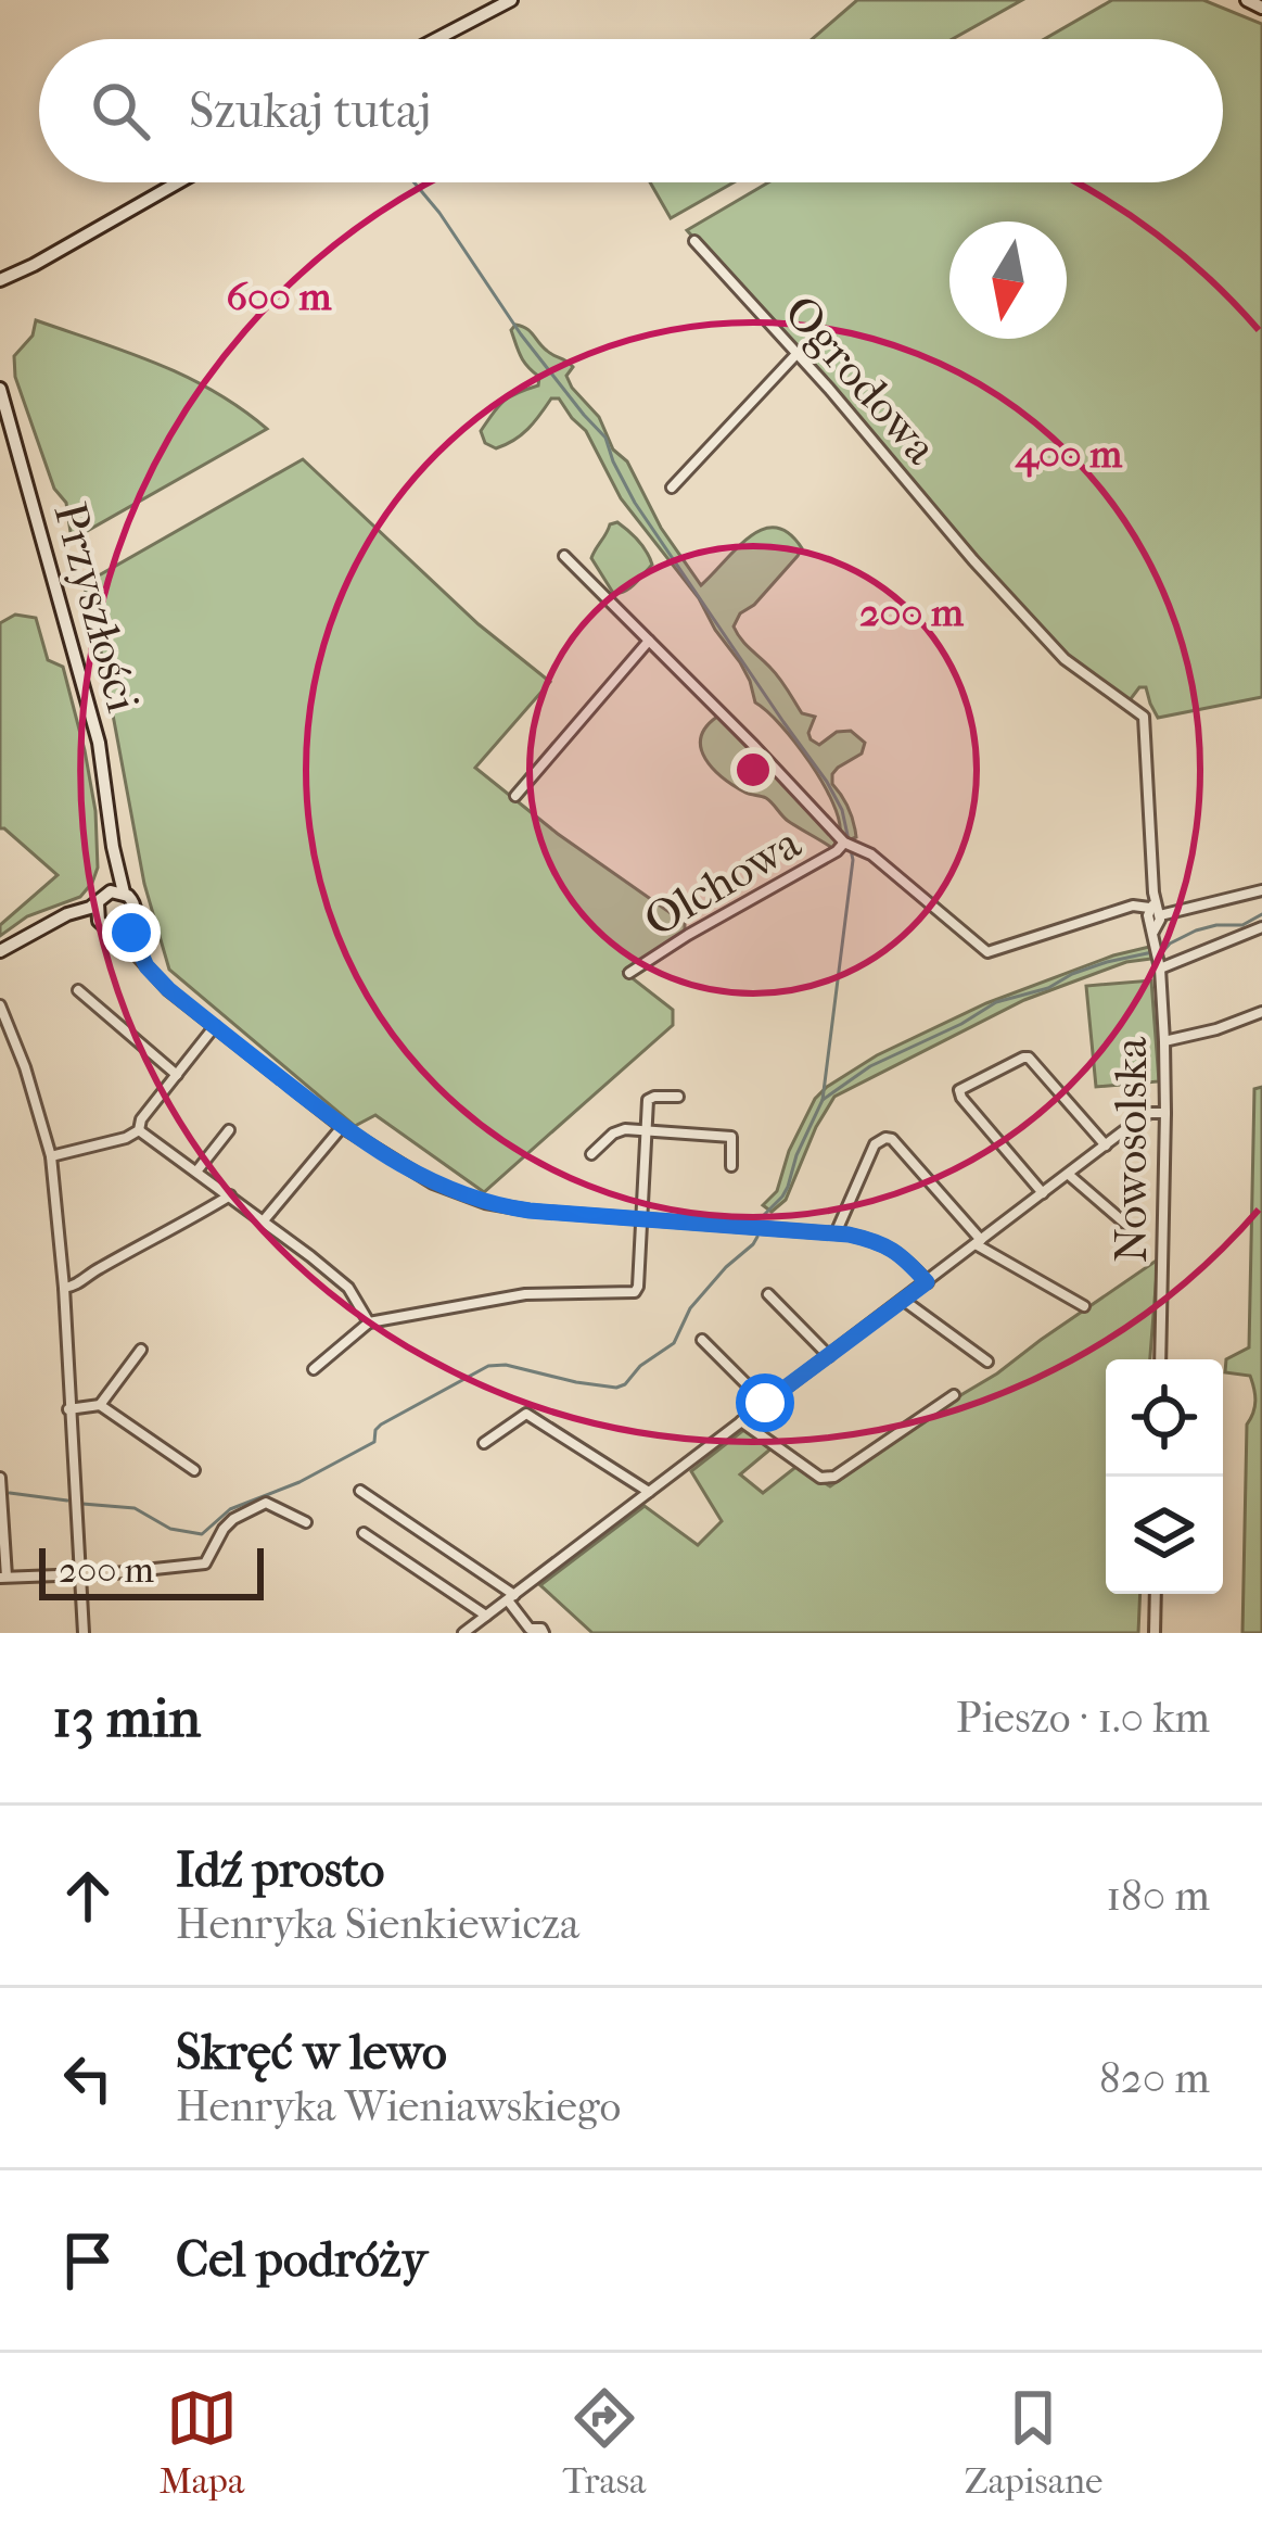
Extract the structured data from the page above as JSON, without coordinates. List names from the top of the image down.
{
  "streets": {
    "street": [
      "Ogrodowa",
      "Przyszłości",
      "Olchowa",
      "Nowosolska"
    ]
  },
  "crossings": [
    ["Ogrodowa", "Nowosolska"]
  ],
  "scale_bar": "200 m",
  "north": "bottom",
  "page": {
    "search": "Szukaj tutaj",
    "scale": "200 m",
    "heading": ["13 min", "Pieszo · 1.0 km"],
    "list": [
      ["Idź prosto", "Henryka Sienkiewicza", "180 m"],
      ["Skręć w lewo", "Henryka Wieniawskiego", "820 m"],
      "Cel podróży"
    ],
    "nav": ["Mapa", "Trasa", "Zapisane"]
  },
  "rings": ["600 m", "400 m", "200 m"]
}
